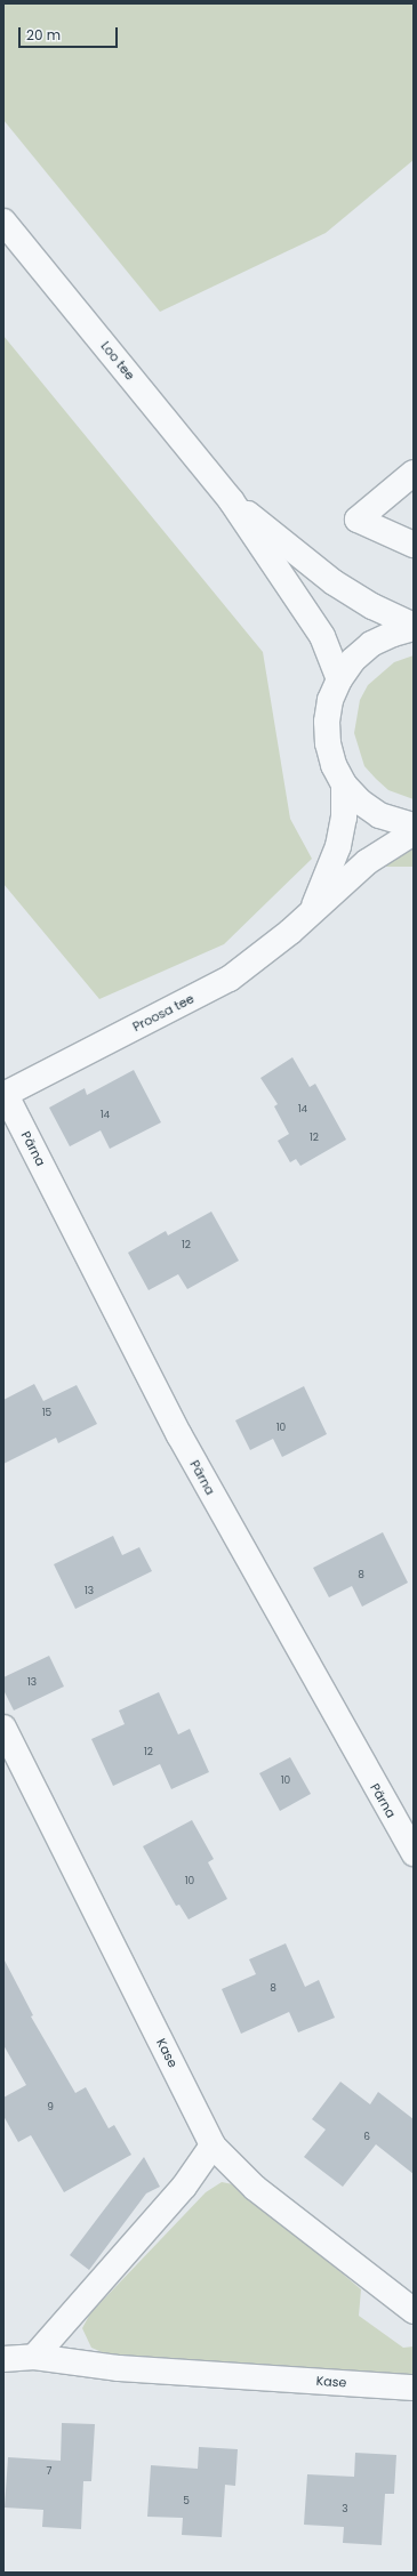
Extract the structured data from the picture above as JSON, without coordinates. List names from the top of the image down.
{
  "streets": {
    "street": [
      "Loo tee",
      "Proosa tee",
      "Pärna",
      "Kase"
    ]
  },
  "crossings": [
    ["Proosa tee", "Pärna"]
  ],
  "house_numbers": [
    "14",
    "14",
    "12",
    "12",
    "15",
    "10",
    "8",
    "13",
    "13",
    "12",
    "10",
    "10",
    "8",
    "9",
    "6",
    "7",
    "5",
    "3"
  ],
  "scale_bar": "20 m"
}
